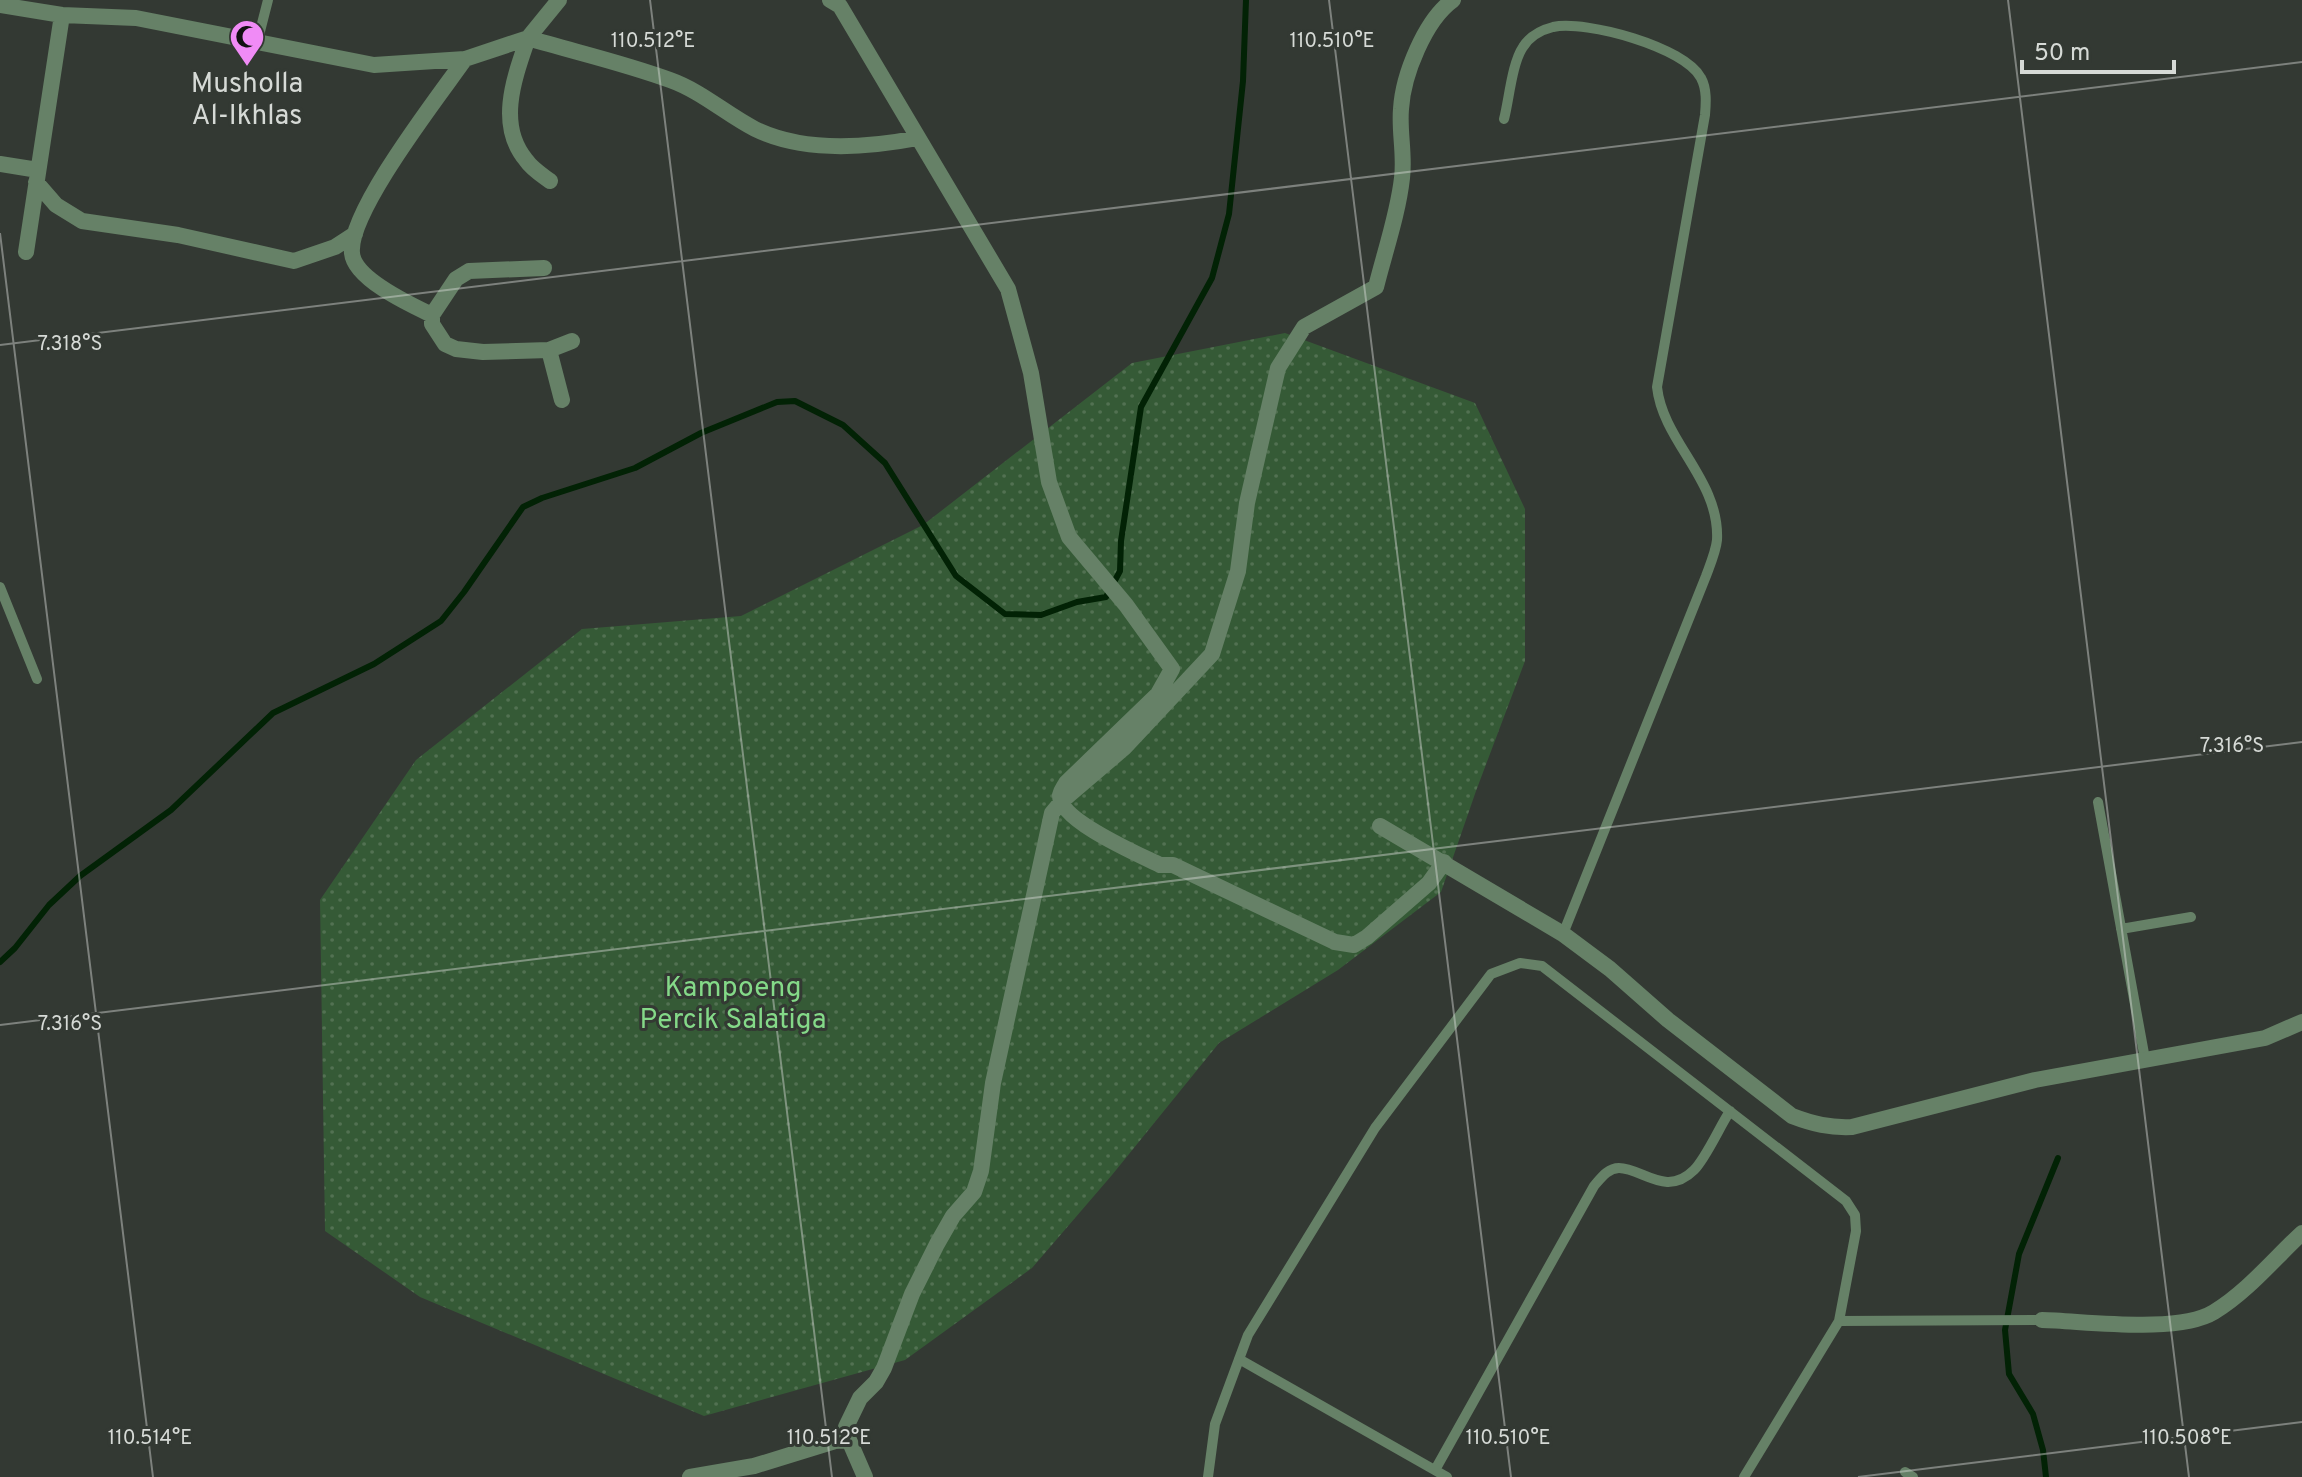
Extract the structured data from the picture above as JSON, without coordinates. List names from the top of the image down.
{
  "parks": ["Kampoeng Percik Salatiga"],
  "places": {
    "mosque": ["Musholla Al-Ikhlas"]
  },
  "scale_bar": "50 m",
  "coordinates": [
    "110.512°E",
    "110.510°E",
    "7.318°S",
    "7.316°S",
    "110.514°E",
    "110.508°E"
  ]
}
